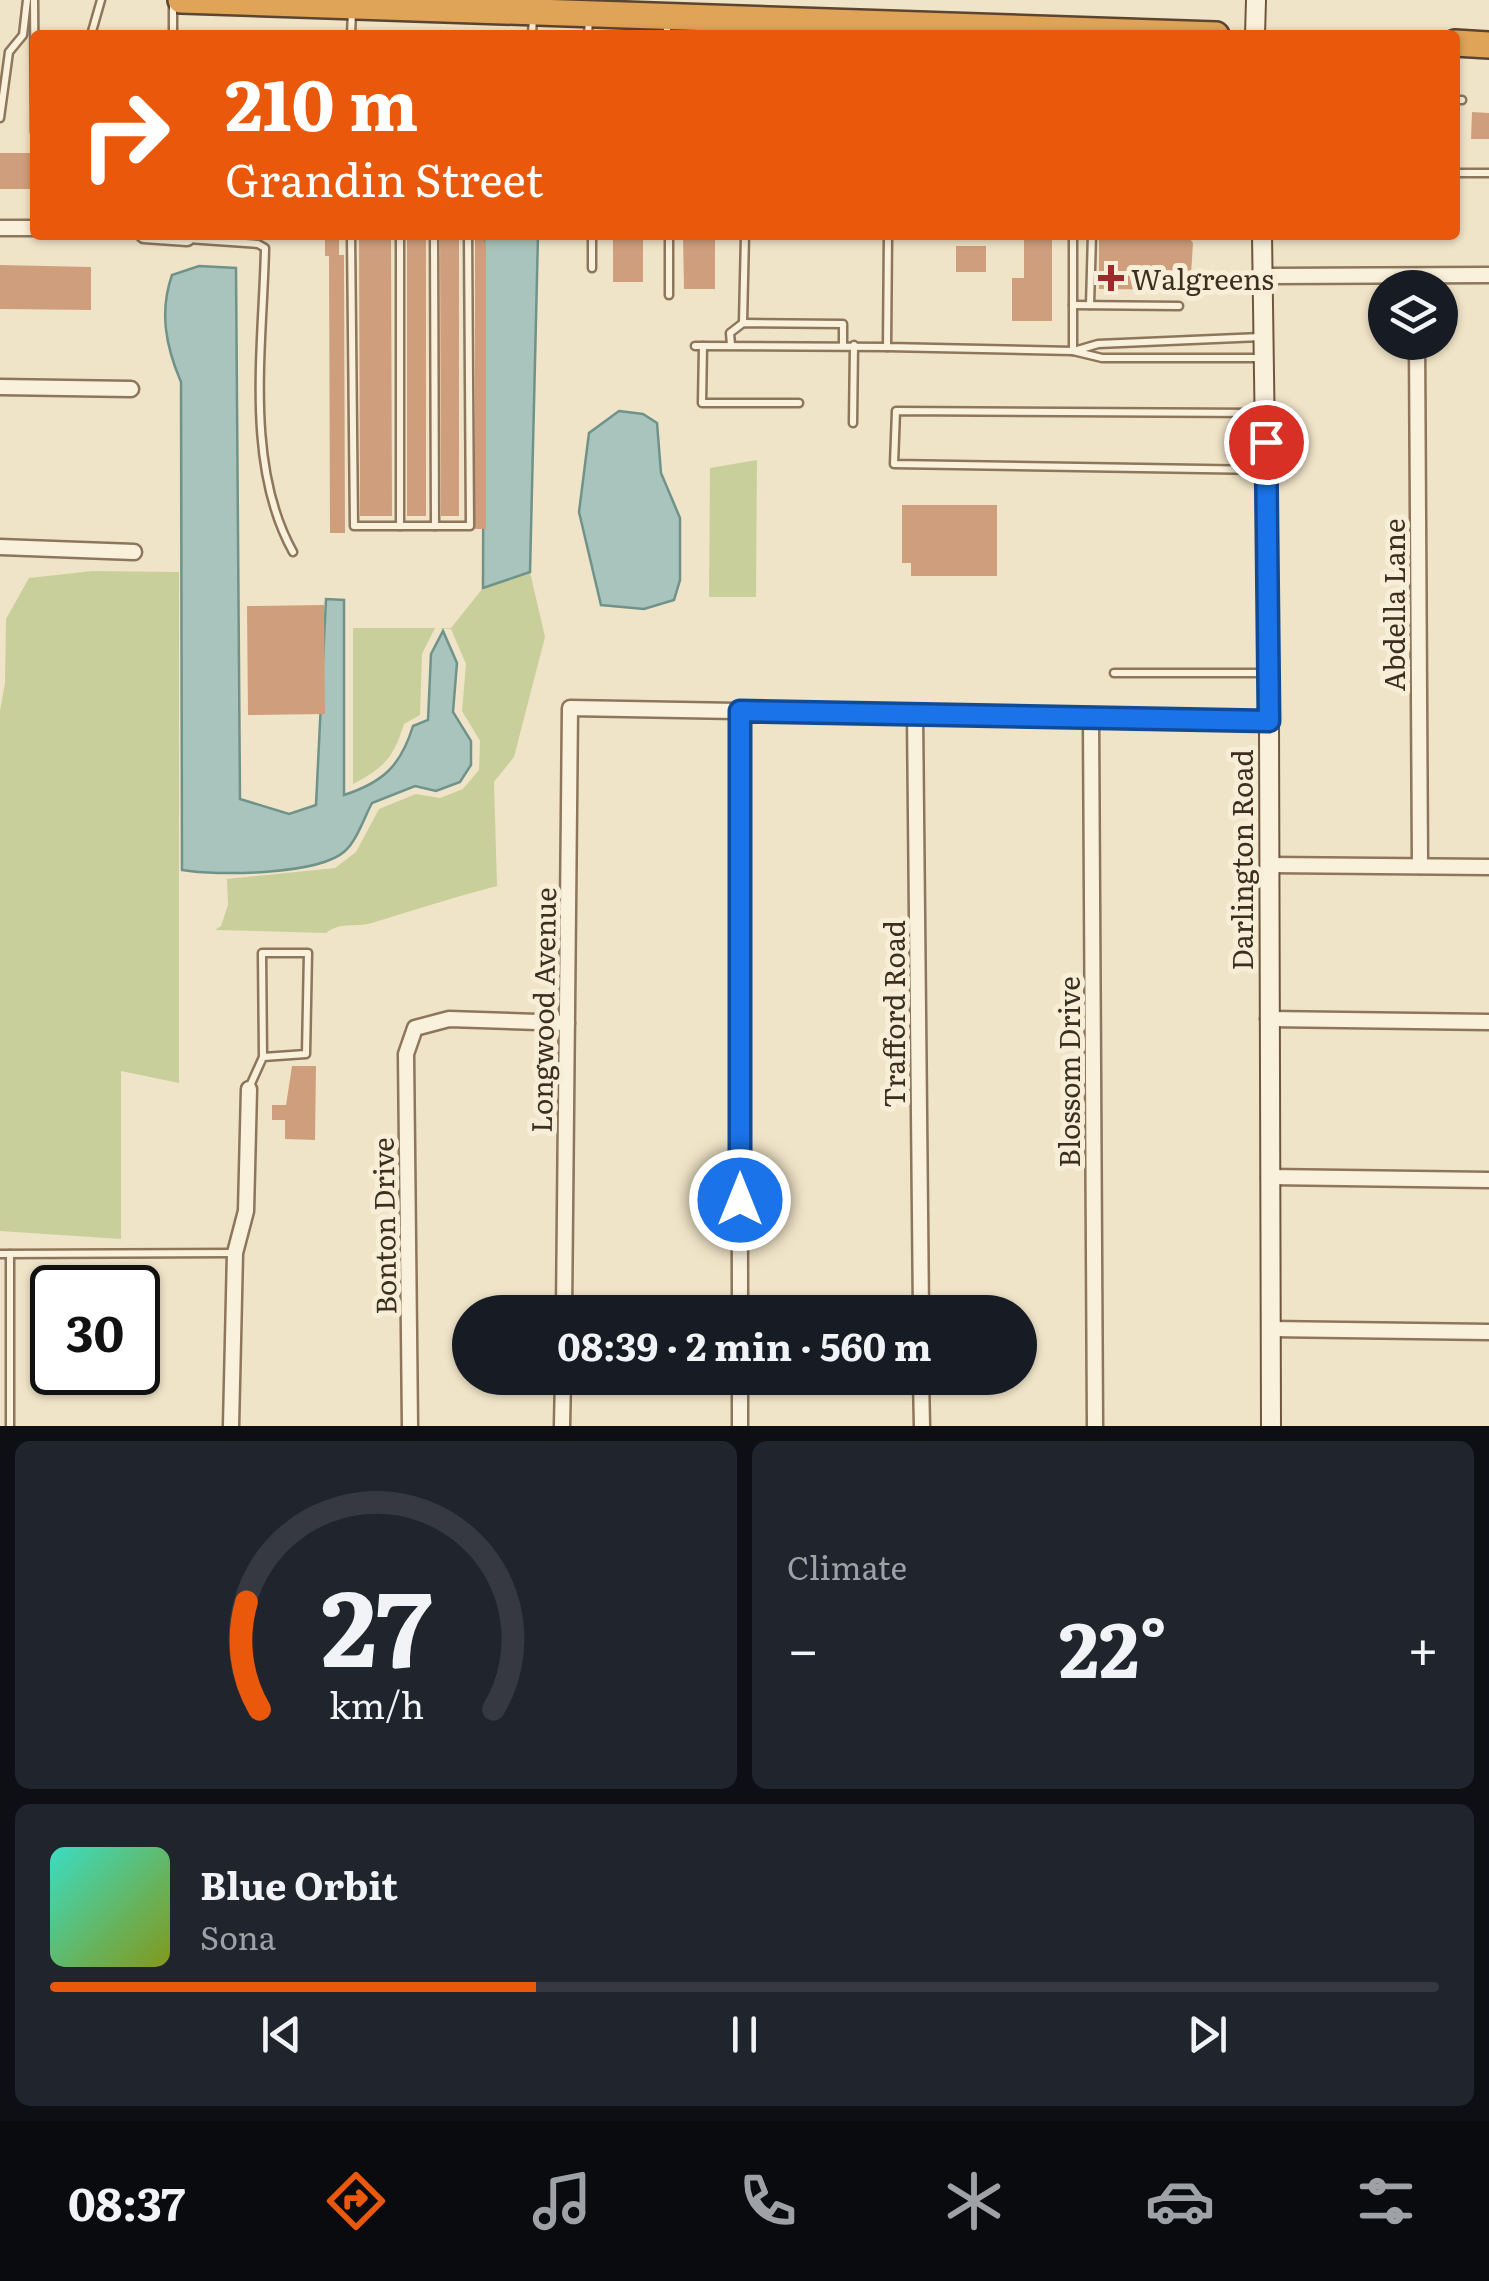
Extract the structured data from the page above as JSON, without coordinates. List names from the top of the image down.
{
  "streets": {
    "street": [
      "Abdella Lane",
      "Darlington Road",
      "Longwood Avenue",
      "Trafford Road",
      "Blossom Drive",
      "Bonton Drive"
    ]
  },
  "crossings": [
    ["Longwood Avenue", "Bonton Drive"]
  ],
  "places": {
    "health": ["Walgreens"]
  },
  "page": {
    "turn": ["210 m", "Grandin Street"],
    "limit": "30",
    "trip": "08:39 · 2 min · 560 m",
    "tile": "Climate",
    "heat": ["−", "22°", "+"],
    "song": ["Blue Orbit", "Sona"],
    "tabs": "08:37",
    "gauge": ["27", "km/h"]
  }
}
